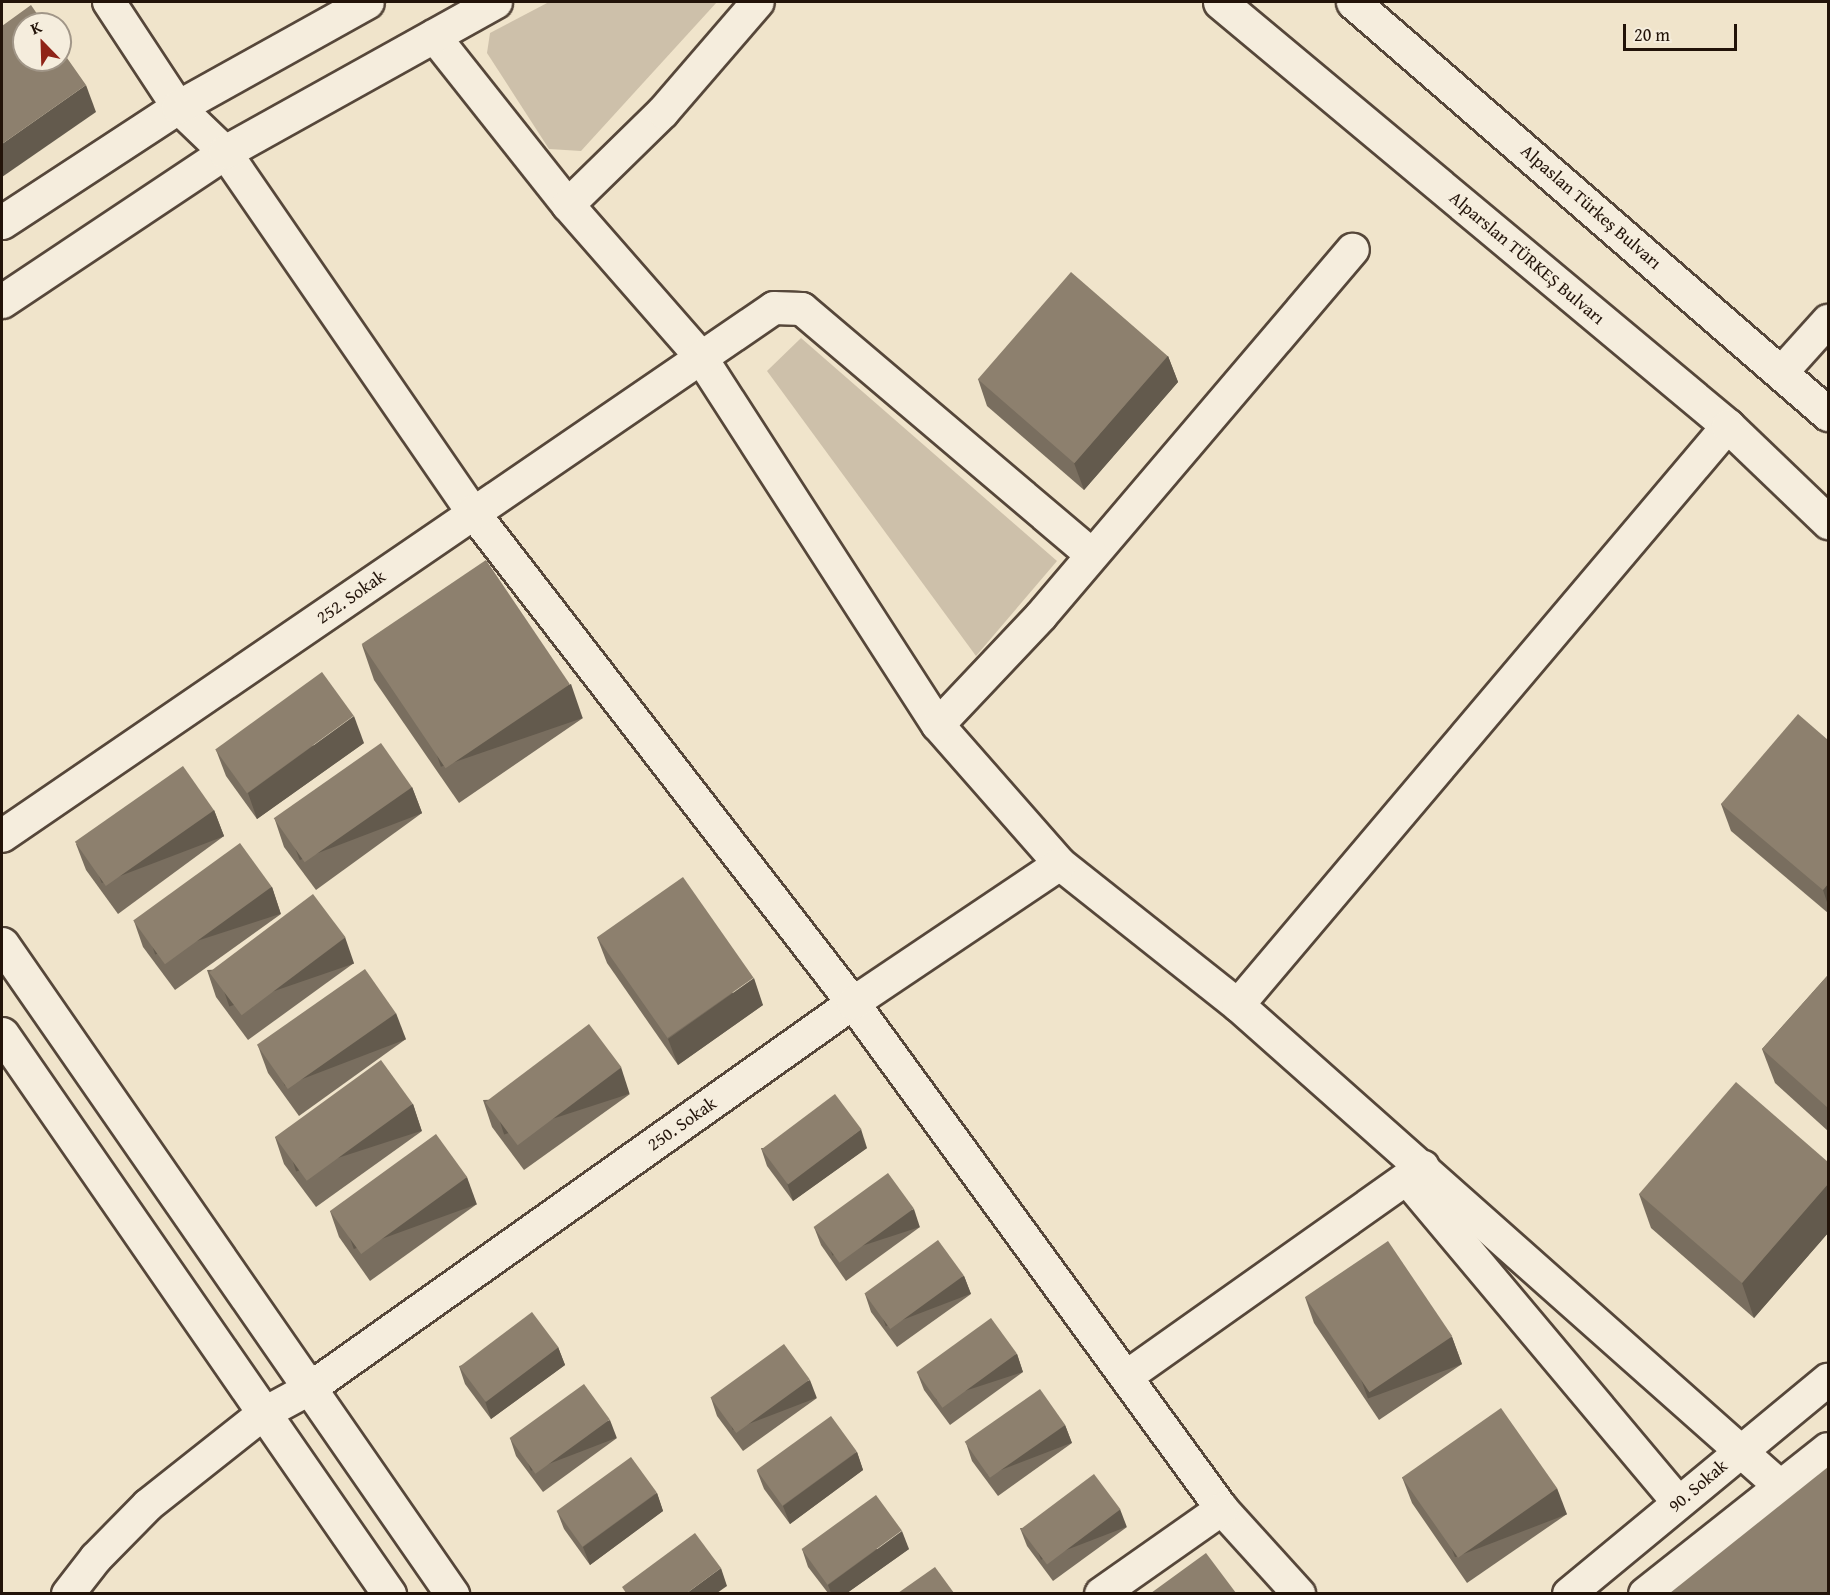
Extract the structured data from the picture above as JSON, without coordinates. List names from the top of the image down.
{
  "streets": {
    "street": [
      "Alpaslan Türkeş Bulvarı",
      "Alparslan TÜRKEŞ Bulvarı",
      "252. Sokak",
      "250. Sokak",
      "90. Sokak"
    ]
  },
  "scale_bar": "20 m",
  "north": "top left"
}
